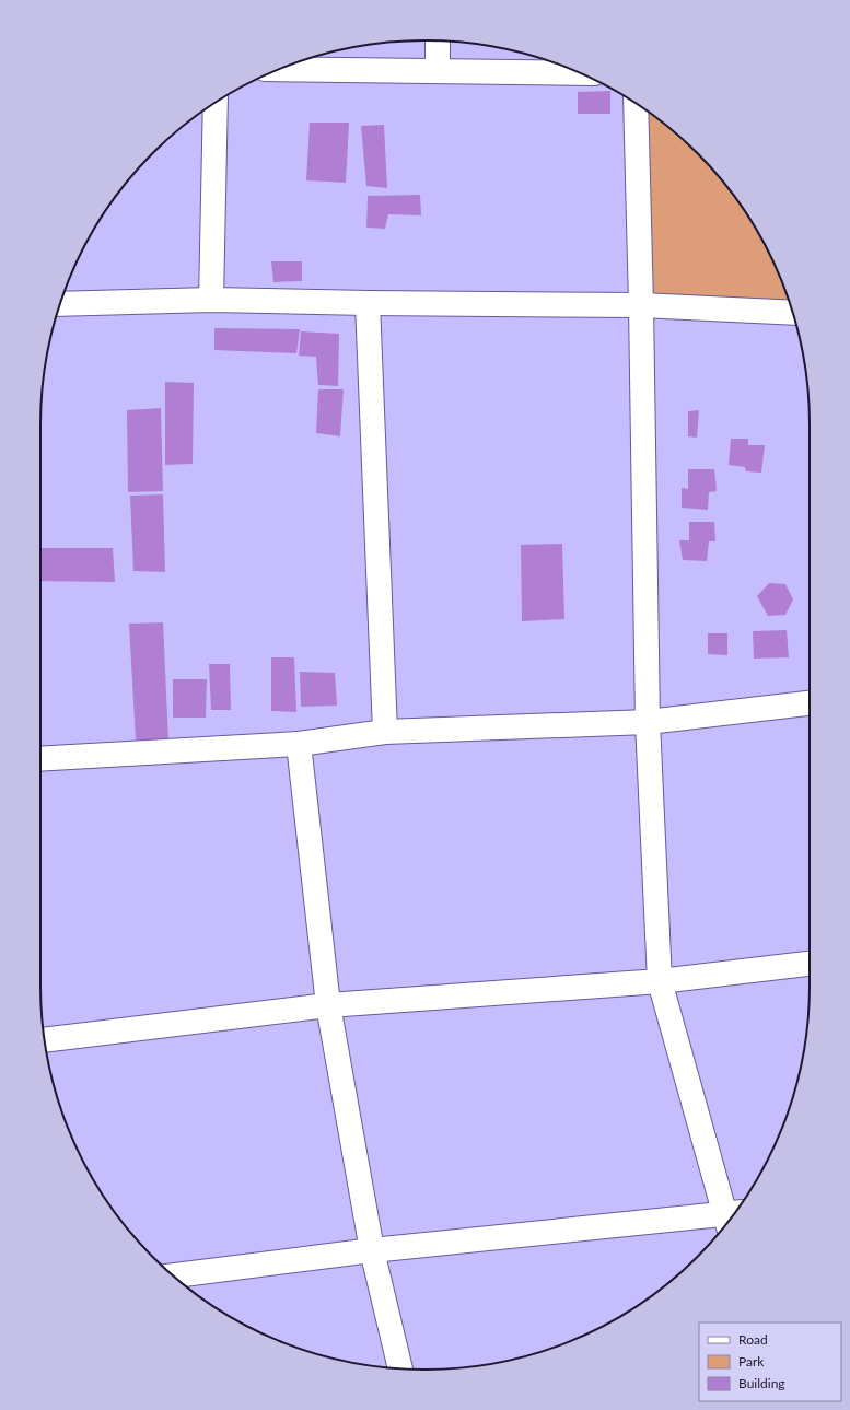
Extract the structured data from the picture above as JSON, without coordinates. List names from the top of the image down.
{
  "legend": ["Road", "Park", "Building"]
}
